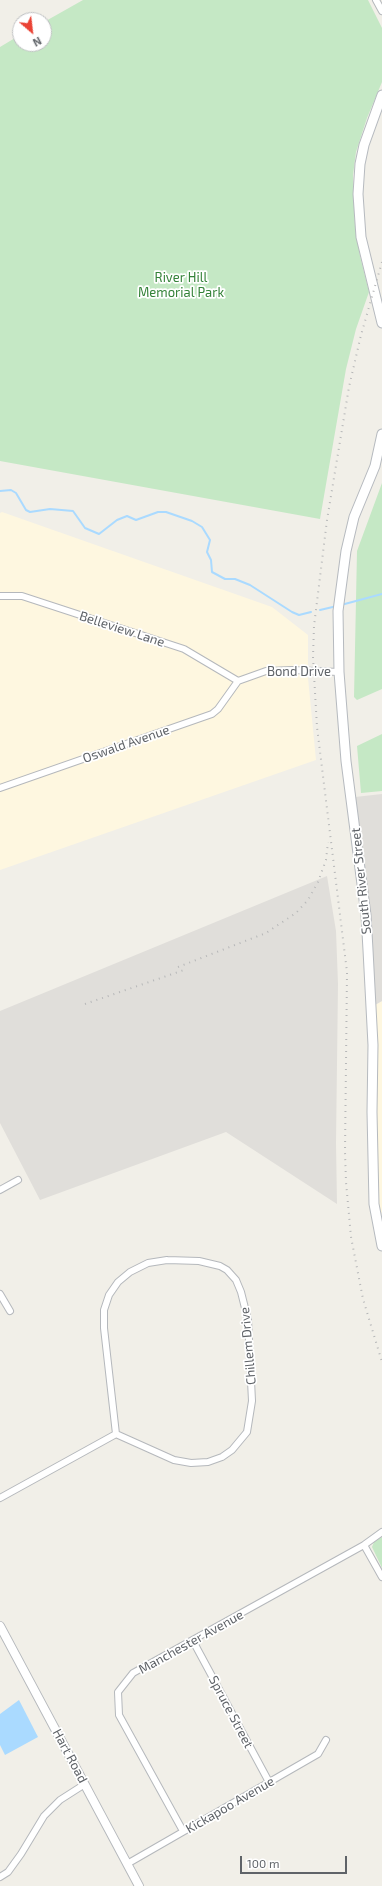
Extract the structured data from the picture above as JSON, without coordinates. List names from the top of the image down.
{
  "streets": {
    "main road": ["South River Street"],
    "street": [
      "Belleview Lane",
      "Bond Drive",
      "Oswald Avenue",
      "Chillem Drive",
      "Manchester Avenue",
      "Spruce Street",
      "Hart Road",
      "Kickapoo Avenue"
    ]
  },
  "crossings": [
    ["Belleview Lane", "Bond Drive"],
    ["Belleview Lane", "Oswald Avenue"],
    ["Bond Drive", "Oswald Avenue"],
    ["Bond Drive", "South River Street"],
    ["Manchester Avenue", "Spruce Street"],
    ["Manchester Avenue", "Kickapoo Avenue"],
    ["Spruce Street", "Kickapoo Avenue"],
    ["Hart Road", "Kickapoo Avenue"]
  ],
  "parks": ["River Hill Memorial Park"],
  "scale_bar": "100 m",
  "north": "bottom right"
}
